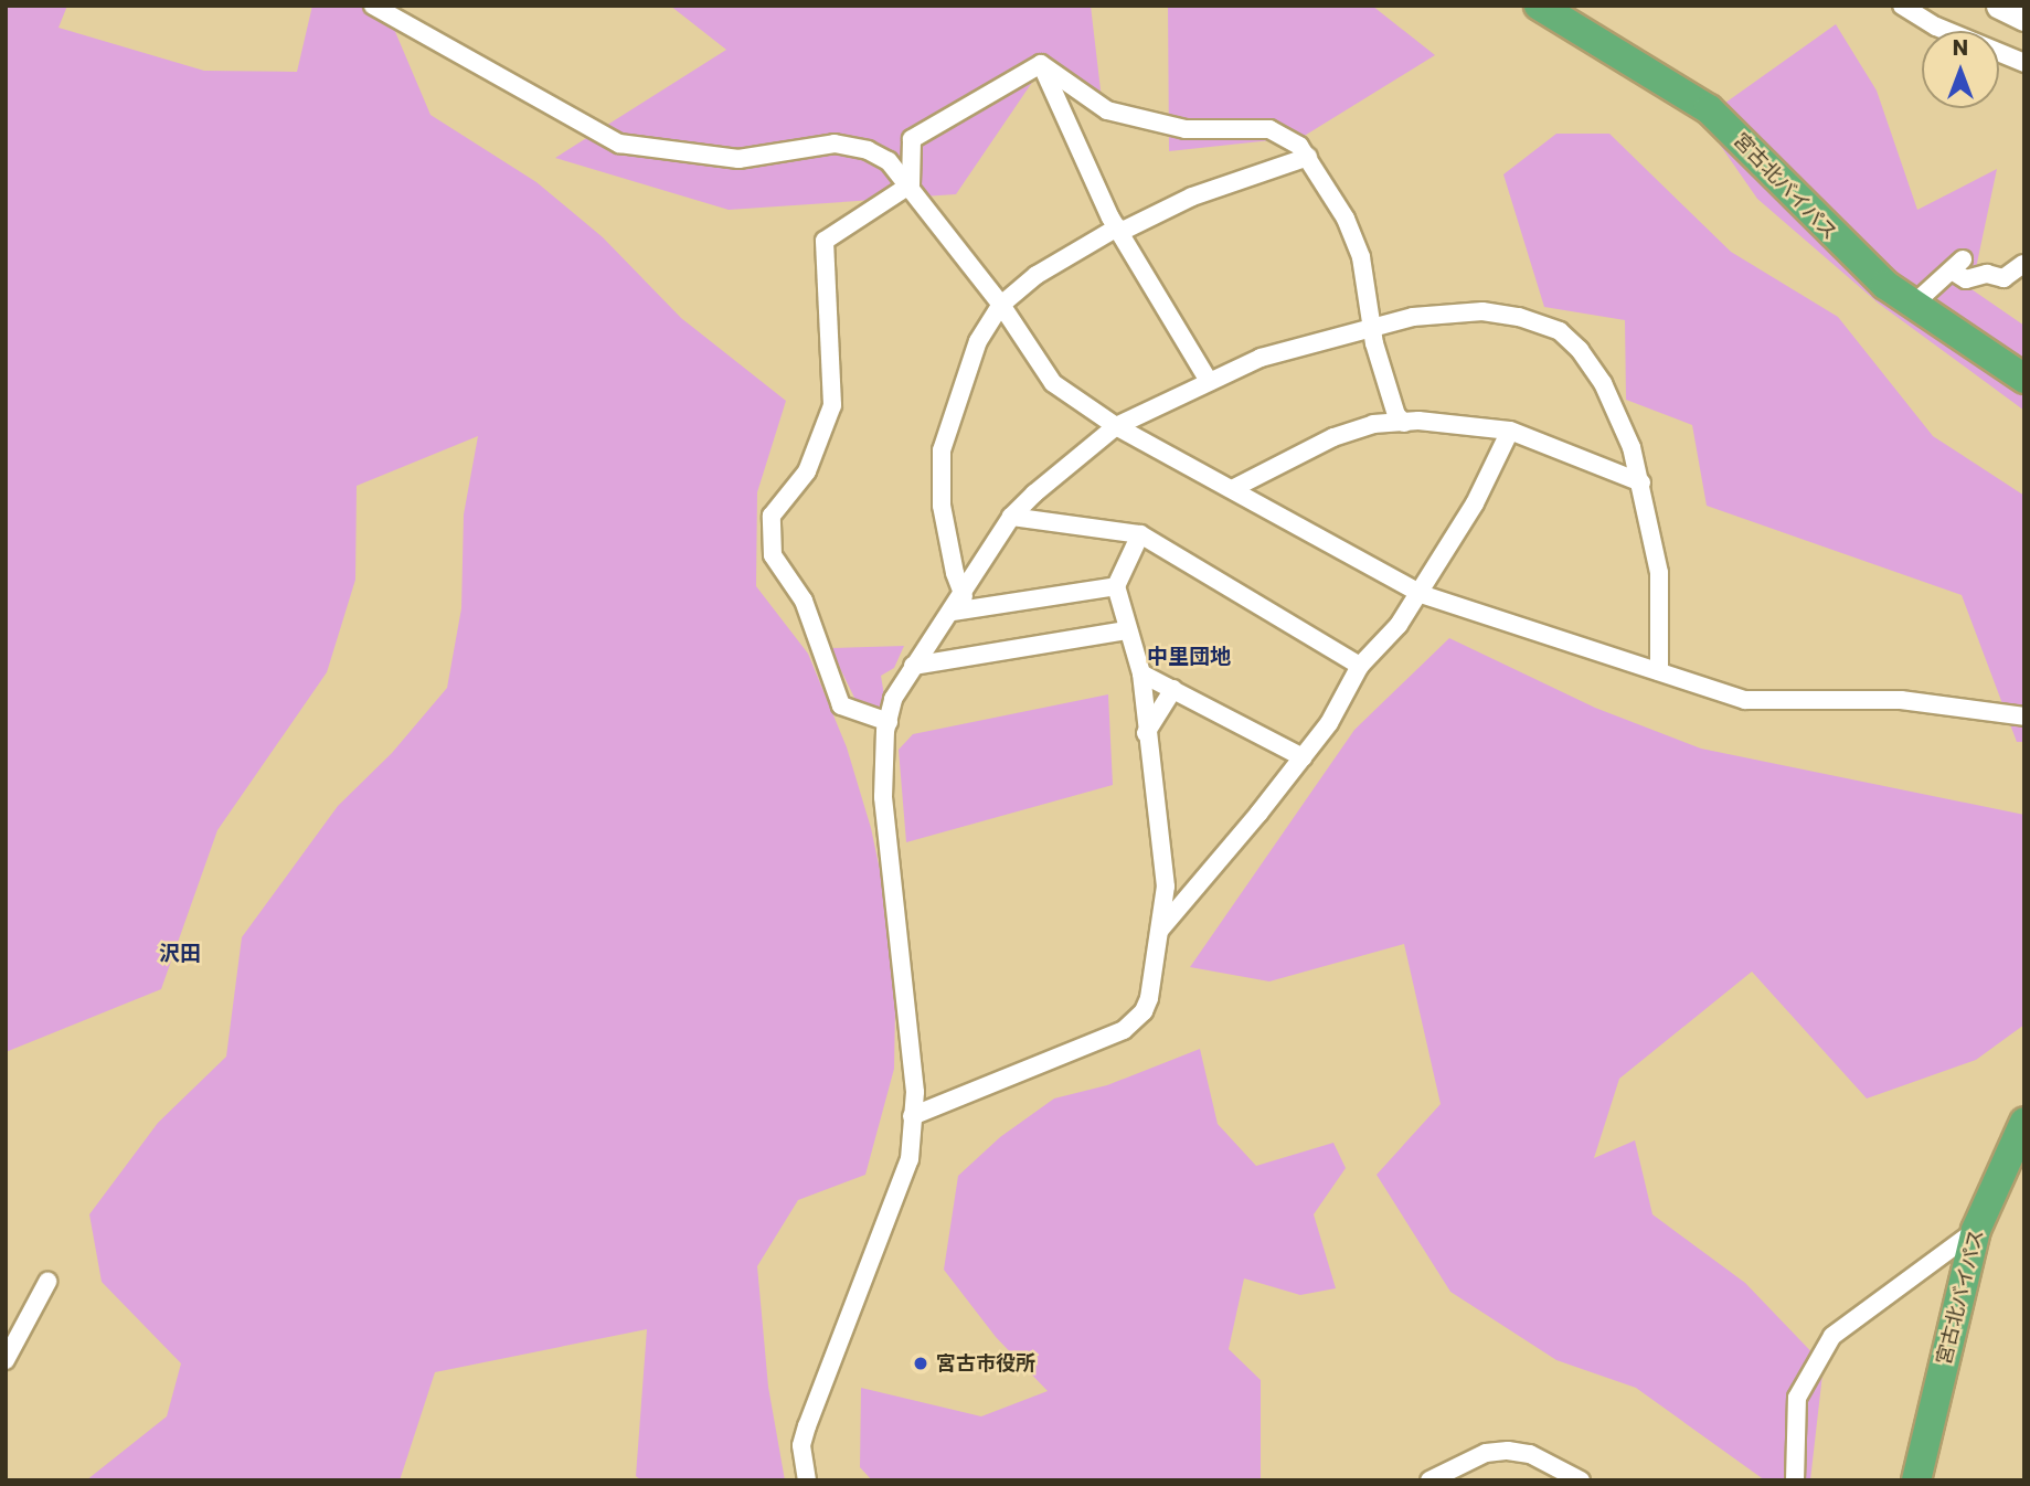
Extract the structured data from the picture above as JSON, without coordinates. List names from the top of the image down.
{
  "streets": {
    "highway": ["宮古北バイパス"]
  },
  "districts": ["中里団地", "沢田"],
  "places": ["宮古市役所"],
  "north": "top"
}
